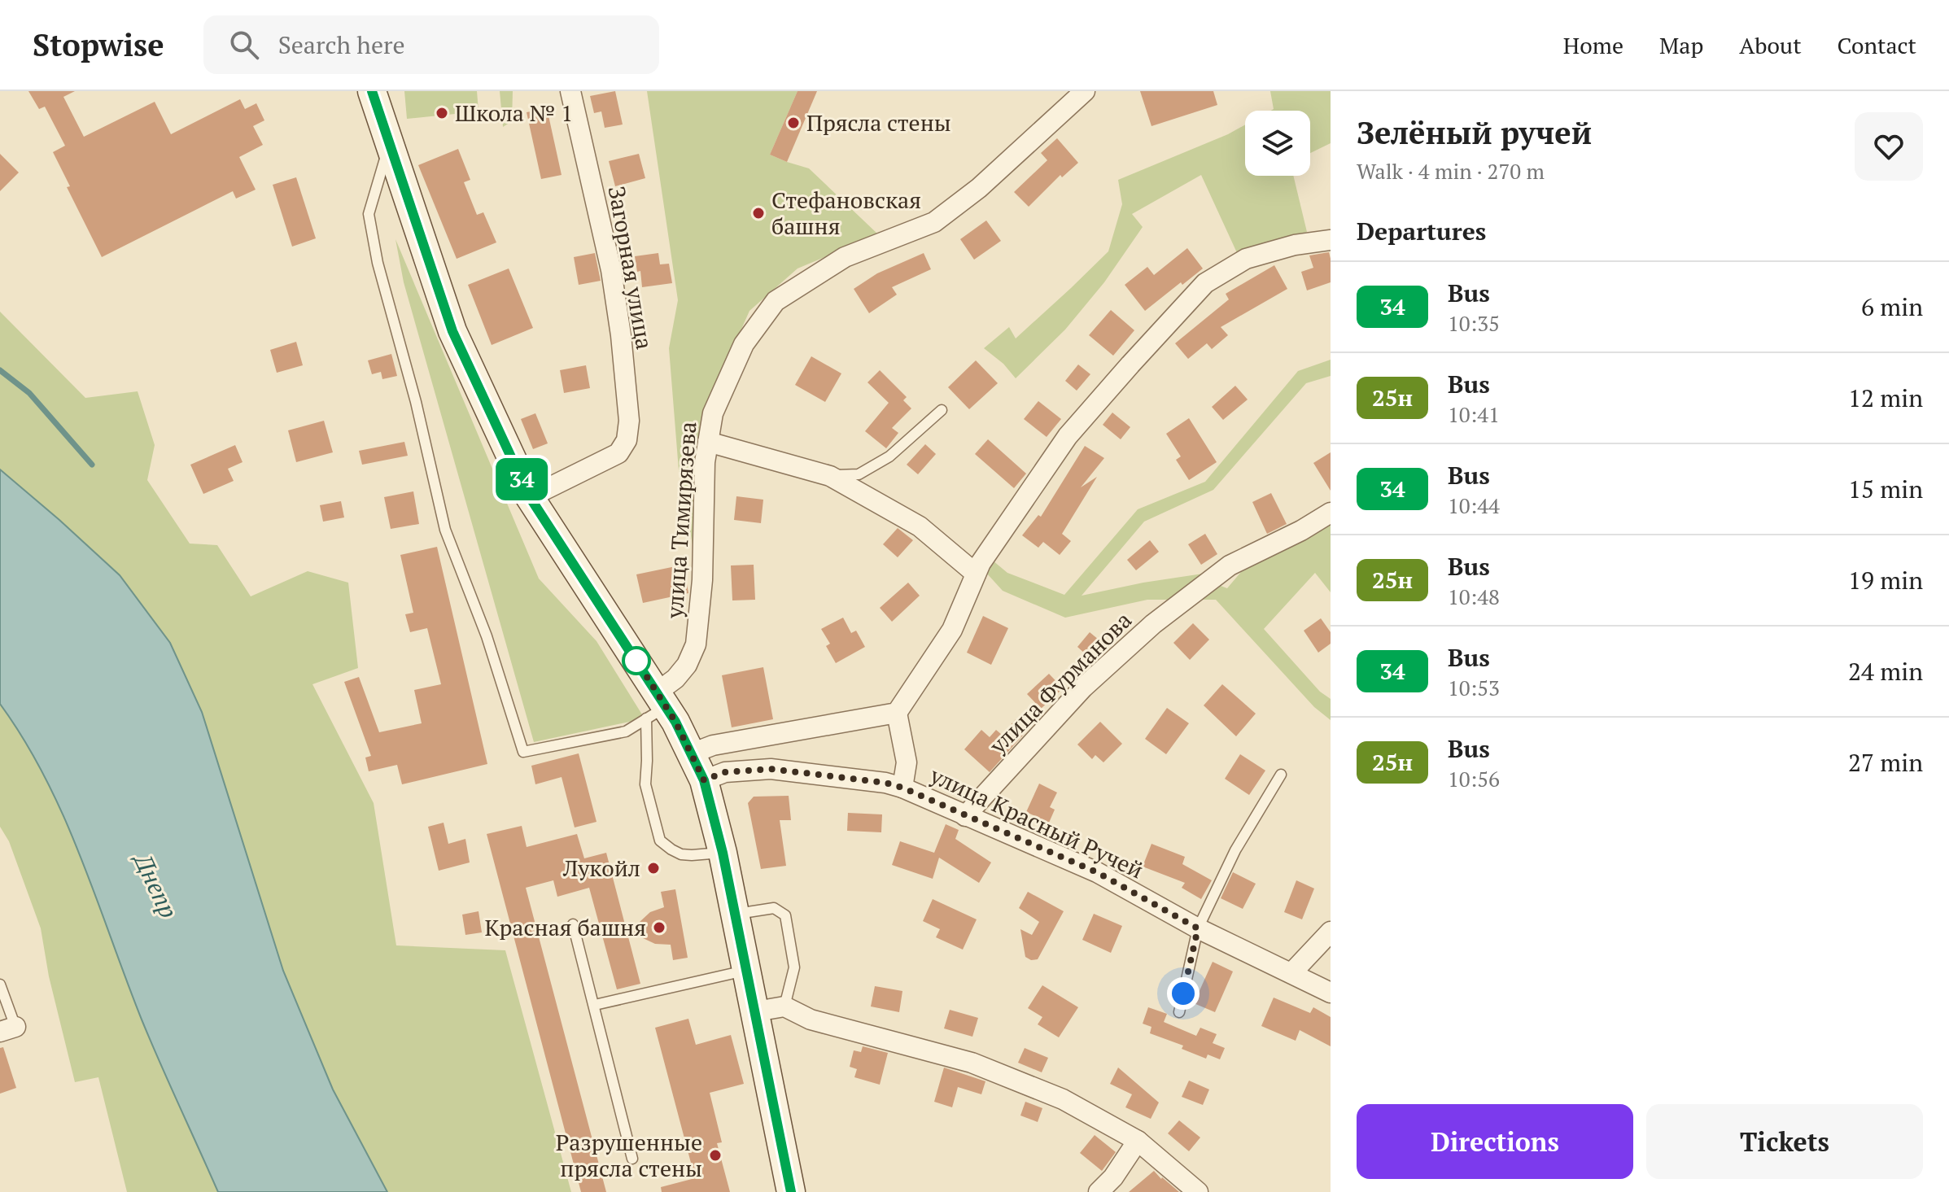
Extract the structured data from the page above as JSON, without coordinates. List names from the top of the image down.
{
  "streets": {
    "street": [
      "Загорная улица",
      "улица Тимирязева",
      "улица Фурманова",
      "улица Красный Ручей"
    ]
  },
  "crossings": [
    ["улица Фурманова", "улица Красный Ручей"]
  ],
  "water": ["Днепр"],
  "places": [
    "Школа № 1",
    "Прясла стены",
    "Стефановская башня",
    "Лукойл",
    "Красная башня",
    "Разрушенные прясла стены"
  ],
  "lines": ["bus line 34"],
  "page": {
    "header": "Stopwise",
    "search": "Search here",
    "nav": [
      "Home",
      "Map",
      "About",
      "Contact"
    ],
    "on_map": "34",
    "heading": [
      ["Зелёный ручей", "Walk · 4 min · 270 m"],
      "Departures"
    ],
    "list": [
      {
        "mark": "34",
        "name": "Bus",
        "note": "10:35",
        "value": "6 min"
      },
      {
        "mark": "25н",
        "name": "Bus",
        "note": "10:41",
        "value": "12 min"
      },
      {
        "mark": "34",
        "name": "Bus",
        "note": "10:44",
        "value": "15 min"
      },
      {
        "mark": "25н",
        "name": "Bus",
        "note": "10:48",
        "value": "19 min"
      },
      {
        "mark": "34",
        "name": "Bus",
        "note": "10:53",
        "value": "24 min"
      },
      {
        "mark": "25н",
        "name": "Bus",
        "note": "10:56",
        "value": "27 min"
      }
    ],
    "buttons": ["Directions", "Tickets"]
  }
}
